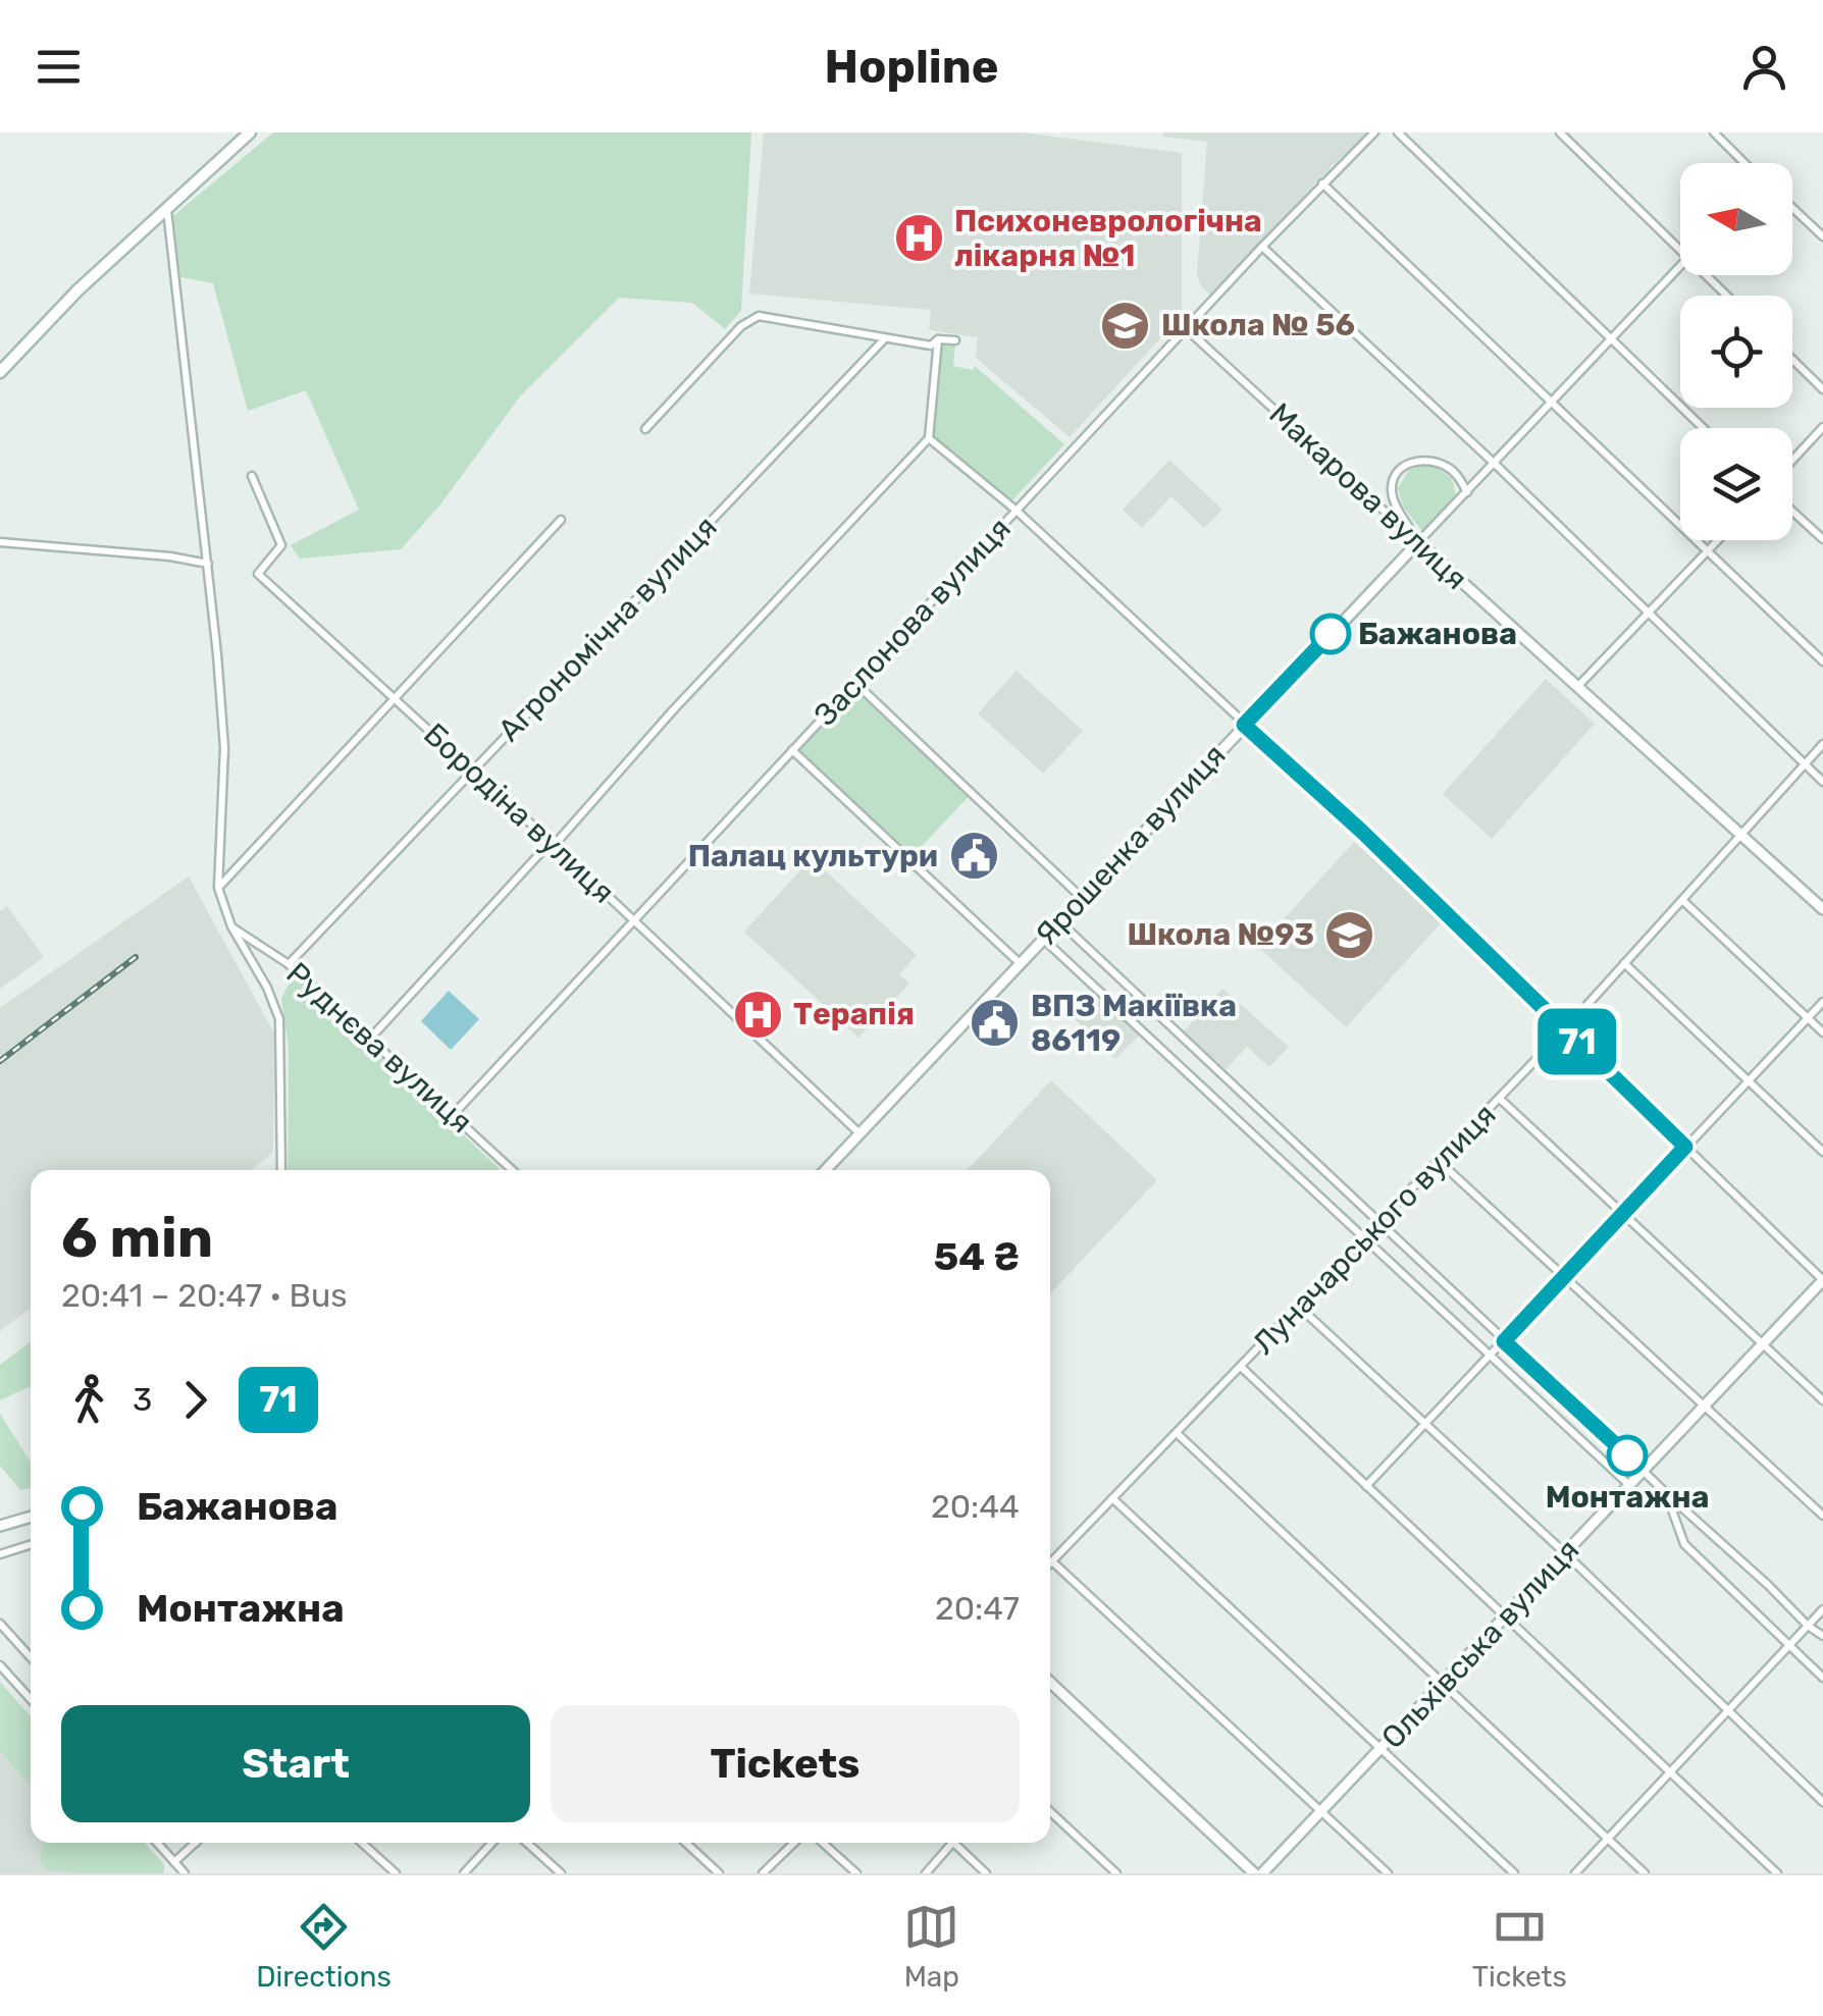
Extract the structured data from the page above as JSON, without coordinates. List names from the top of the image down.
{
  "streets": {
    "street": [
      "Макарова вулиця",
      "Заслонова вулиця",
      "Агрономічна вулиця",
      "Бородіна вулиця",
      "Ярошенка вулиця",
      "Руднєва вулиця",
      "Луначарського вулиця",
      "Ольхівська вулиця"
    ]
  },
  "crossings": [
    ["Макарова вулиця", "Заслонова вулиця"],
    ["Макарова вулиця", "Ярошенка вулиця"],
    ["Макарова вулиця", "Луначарського вулиця"],
    ["Заслонова вулиця", "Бородіна вулиця"],
    ["Заслонова вулиця", "Руднєва вулиця"],
    ["Агрономічна вулиця", "Бородіна вулиця"],
    ["Агрономічна вулиця", "Руднєва вулиця"],
    ["Бородіна вулиця", "Ярошенка вулиця"]
  ],
  "places": {
    "hospital": ["Психоневрологічна лікарня №1", "Терапія"],
    "school or university": ["Школа № 56", "Школа №93"],
    "other": ["Бажанова", "Монтажна"],
    "public building": ["Палац культури", "ВПЗ Макіївка 86119"]
  },
  "lines": ["bus line 71"],
  "north": "left",
  "page": {
    "header": "Hopline",
    "on_map": "71",
    "heading": ["6 min", "20:41 – 20:47 · Bus", "54 ₴"],
    "legs": ["3", "71"],
    "list": [
      {
        "name": "Бажанова",
        "value": "20:44"
      },
      {
        "name": "Монтажна",
        "value": "20:47"
      }
    ],
    "buttons": ["Start", "Tickets"],
    "tabs": ["Directions", "Map", "Tickets"]
  }
}
